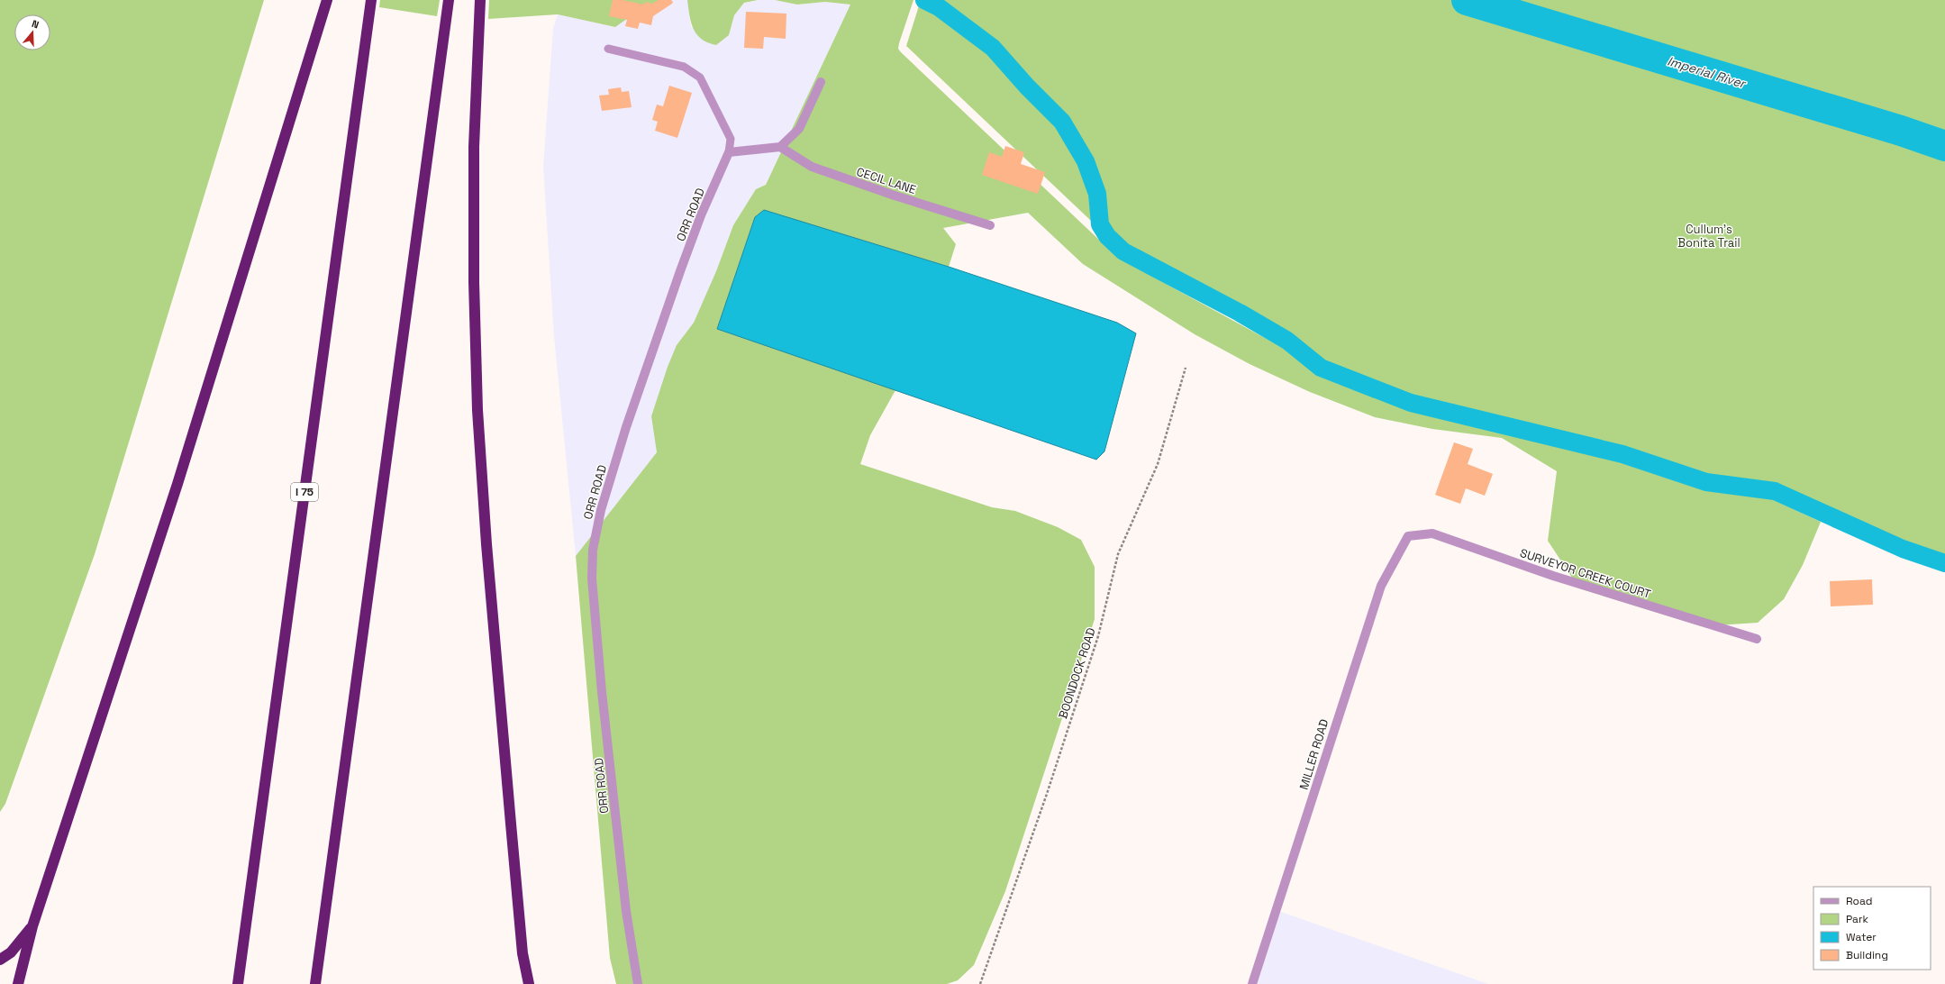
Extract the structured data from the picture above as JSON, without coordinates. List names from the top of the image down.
{
  "streets": {
    "highway": ["I 75"],
    "street": [
      "CECIL LANE",
      "ORR ROAD",
      "SURVEYOR CREEK COURT",
      "MILLER ROAD"
    ],
    "path": ["BOONDOCK ROAD"]
  },
  "crossings": [
    ["SURVEYOR CREEK COURT", "MILLER ROAD"]
  ],
  "water": ["Imperial River"],
  "parks": ["Cullum's Bonita Trail"],
  "legend": [
    "Road",
    "Park",
    "Water",
    "Building"
  ],
  "north": "top"
}
